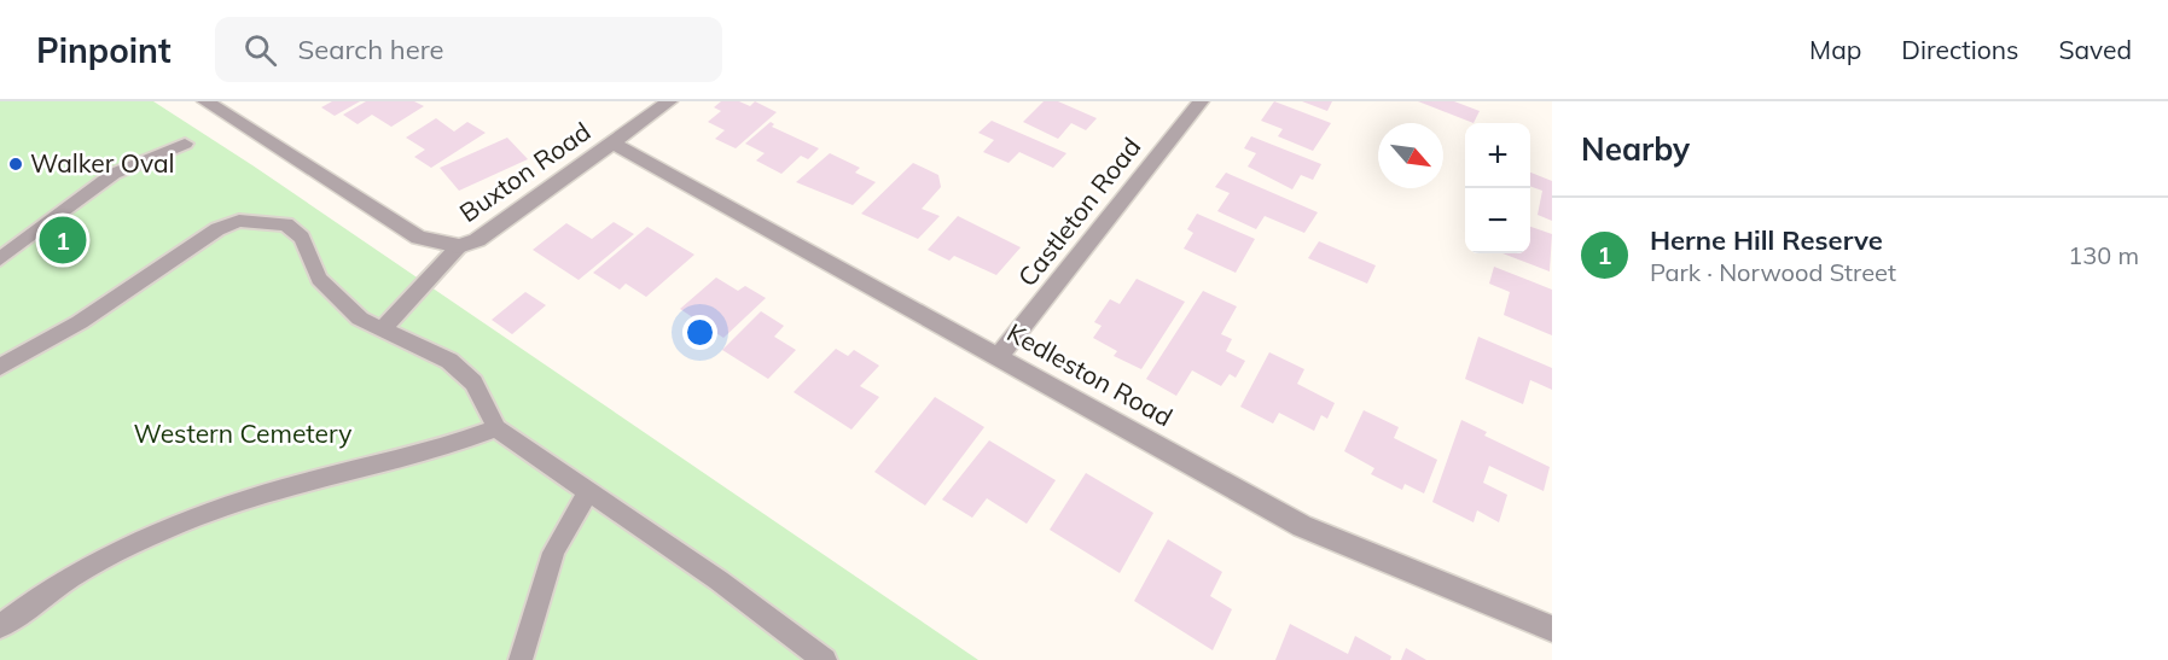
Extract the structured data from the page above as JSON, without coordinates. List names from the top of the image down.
{
  "streets": {
    "street": ["Buxton Road", "Castleton Road", "Kedleston Road"]
  },
  "crossings": [
    ["Buxton Road", "Kedleston Road"],
    ["Castleton Road", "Kedleston Road"]
  ],
  "parks": ["Western Cemetery"],
  "places": ["Walker Oval"],
  "north": "bottom right",
  "page": {
    "header": "Pinpoint",
    "search": "Search here",
    "nav": ["Map", "Directions", "Saved"],
    "heading": "Nearby",
    "map_buttons": ["+", "−"],
    "list": [
      {
        "mark": "1",
        "name": "Herne Hill Reserve",
        "note": "Park · Norwood Street",
        "value": "130 m"
      }
    ],
    "pins": "1"
  }
}
